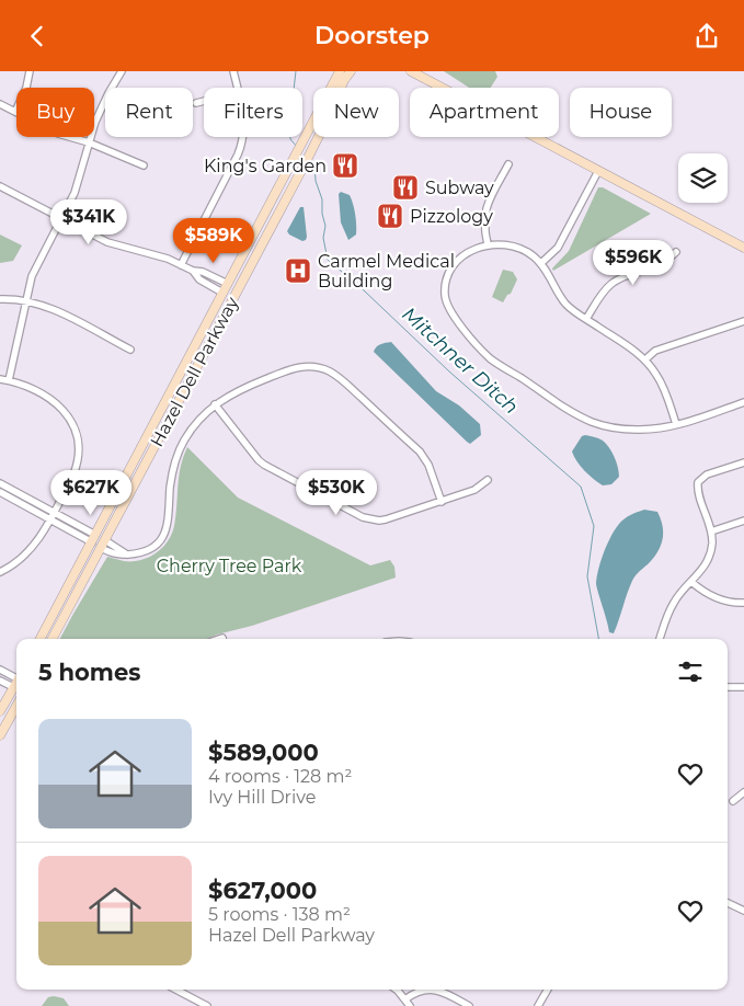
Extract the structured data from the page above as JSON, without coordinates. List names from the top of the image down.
{
  "streets": {
    "main road": ["Hazel Dell Parkway"]
  },
  "water": ["Mitchner Ditch"],
  "parks": ["Cherry Tree Park"],
  "places": {
    "restaurant": ["King's Garden", "Subway", "Pizzology"],
    "hospital": ["Carmel Medical Building"]
  },
  "page": {
    "header": "Doorstep",
    "chip": [
      "Buy",
      "Rent",
      "Filters",
      "New",
      "Apartment",
      "House"
    ],
    "price": [
      "$341K",
      "$589K",
      "$596K",
      "$627K",
      "$530K"
    ],
    "heading": "5 homes",
    "list": [
      {
        "name": "$589,000",
        "note": "4 rooms · 128 m² · Ivy Hill Drive"
      },
      {
        "name": "$627,000",
        "note": "5 rooms · 138 m² · Hazel Dell Parkway"
      }
    ]
  }
}
